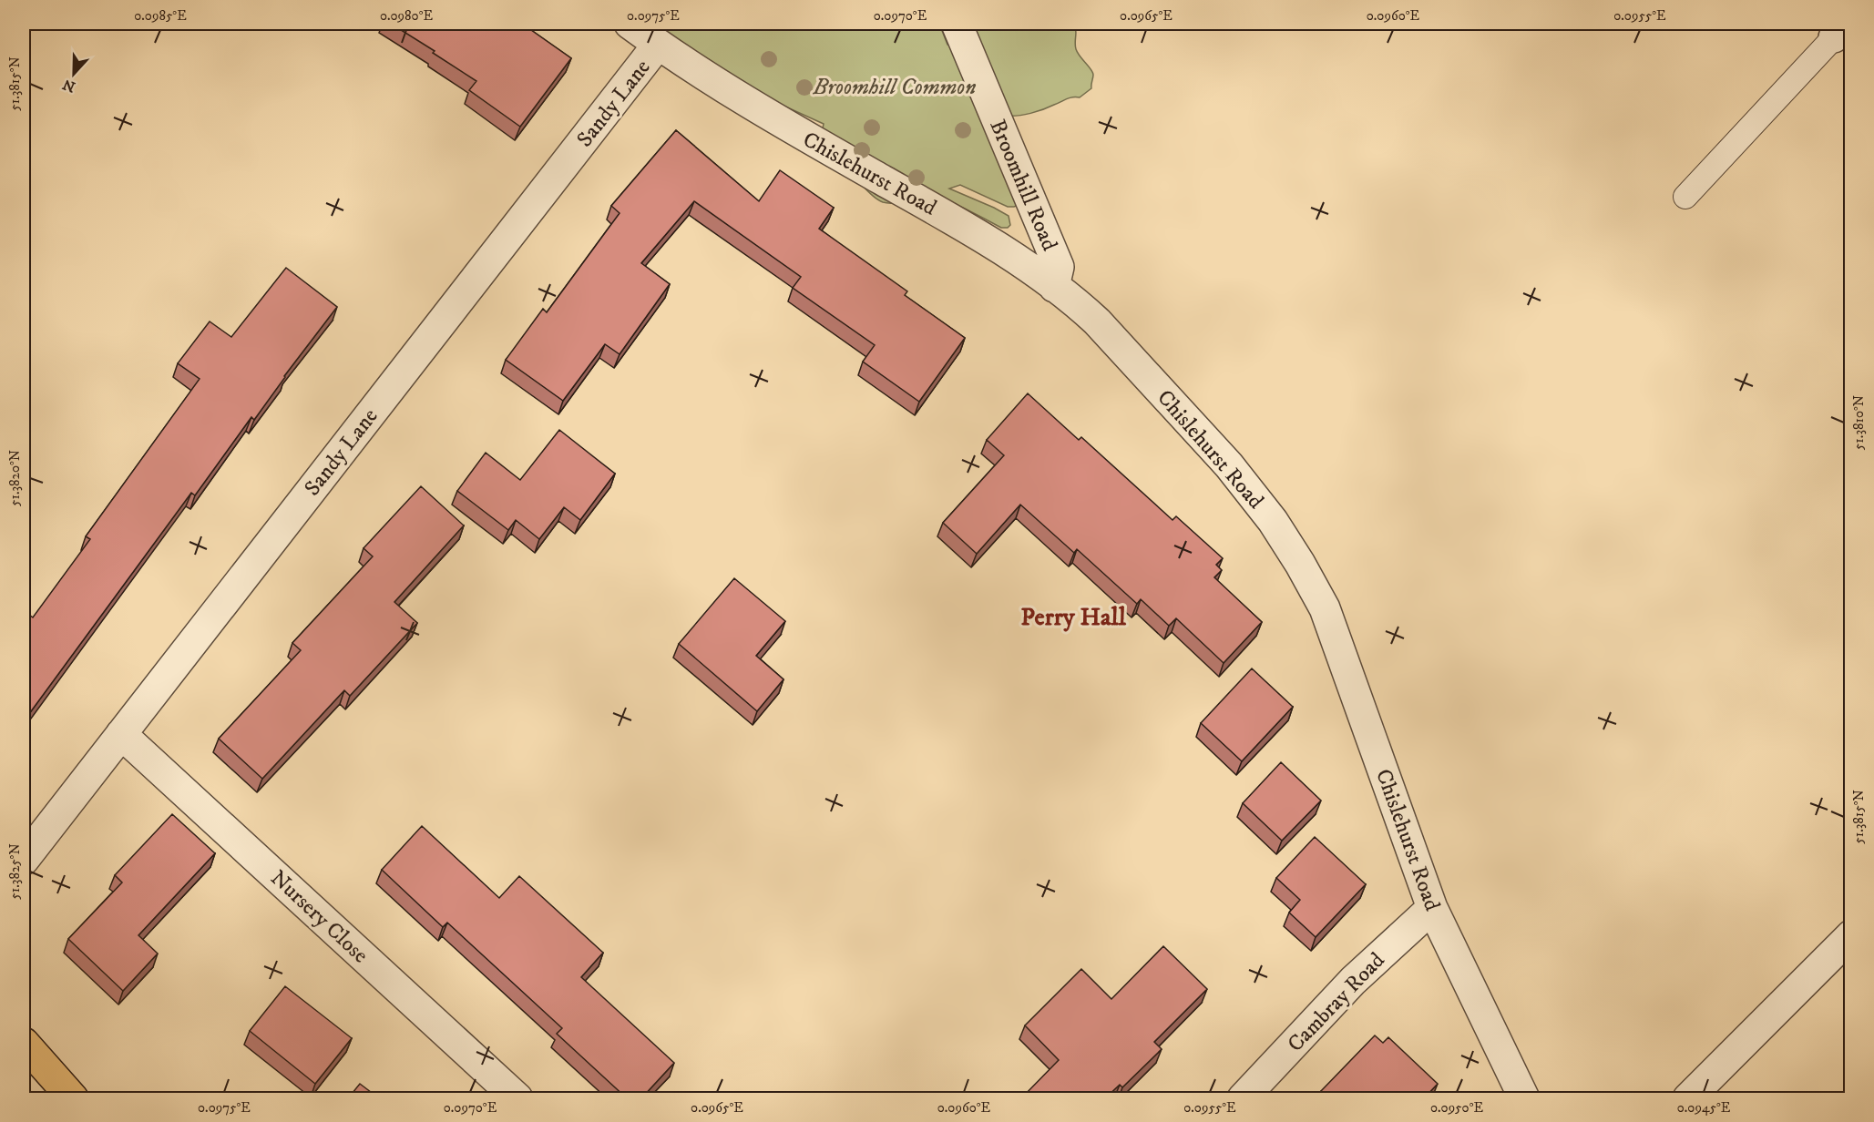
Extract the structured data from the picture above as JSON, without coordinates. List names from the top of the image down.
{
  "streets": {
    "street": [
      "Sandy Lane",
      "Chislehurst Road",
      "Broomhill Road",
      "Nursery Close",
      "Cambray Road"
    ]
  },
  "crossings": [
    ["Sandy Lane", "Chislehurst Road"],
    ["Sandy Lane", "Nursery Close"],
    ["Chislehurst Road", "Broomhill Road"],
    ["Chislehurst Road", "Cambray Road"]
  ],
  "districts": ["Perry Hall"],
  "parks": ["Broomhill Common"],
  "north": "bottom",
  "coordinates": [
    "0.0985°E",
    "0.0980°E",
    "0.0975°E",
    "0.0970°E",
    "0.0965°E",
    "0.0960°E",
    "0.0955°E",
    "51.3815°N",
    "51.3810°N",
    "51.3820°N",
    "51.3825°N",
    "0.0950°E",
    "0.0945°E"
  ]
}
